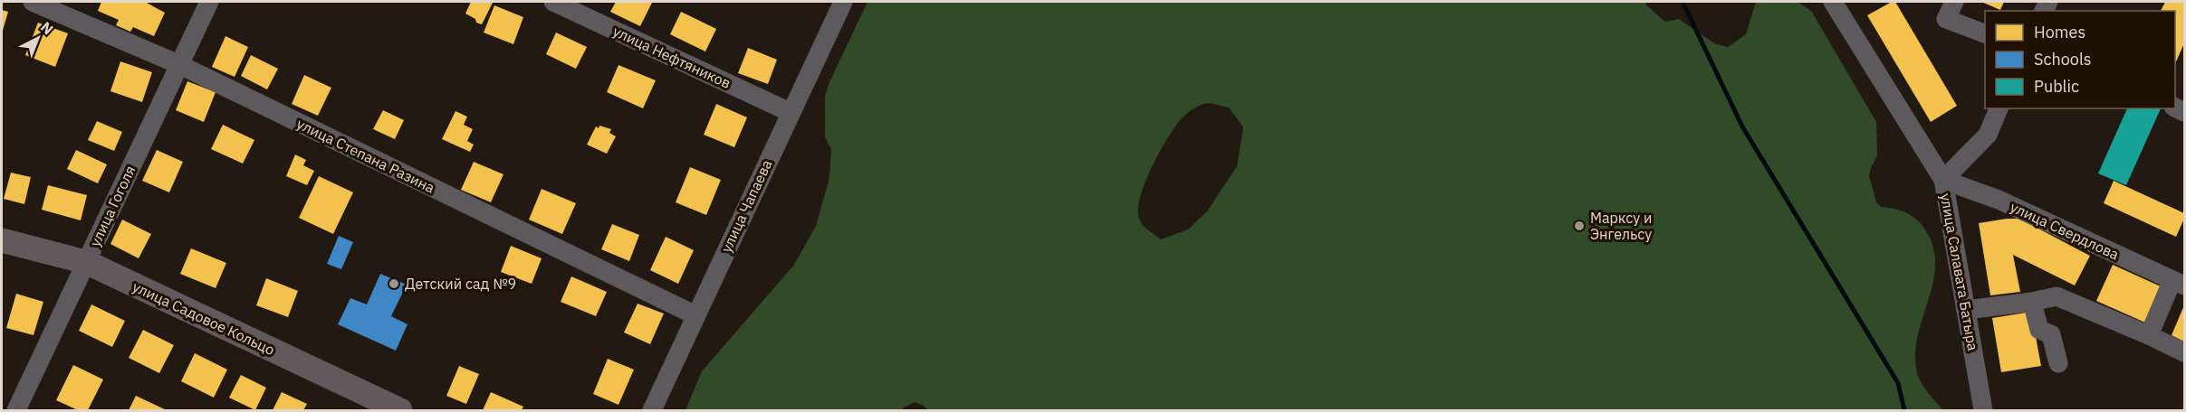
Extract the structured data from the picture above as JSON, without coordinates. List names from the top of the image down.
{
  "streets": {
    "main road": ["улица Садовое Кольцо"],
    "street": [
      "улица Нефтяников",
      "улица Степана Разина",
      "улица Гоголя",
      "улица Чапаева",
      "улица Свердлова",
      "улица Салавата Батыра"
    ]
  },
  "crossings": [
    ["улица Нефтяников", "улица Чапаева"],
    ["улица Степана Разина", "улица Гоголя"],
    ["улица Степана Разина", "улица Чапаева"],
    ["улица Гоголя", "улица Садовое Кольцо"],
    ["улица Свердлова", "улица Салавата Батыра"]
  ],
  "places": ["Марксу и Энгельсу", "Детский сад №9"],
  "legend": ["Homes", "Schools", "Public"],
  "north": "top right"
}
